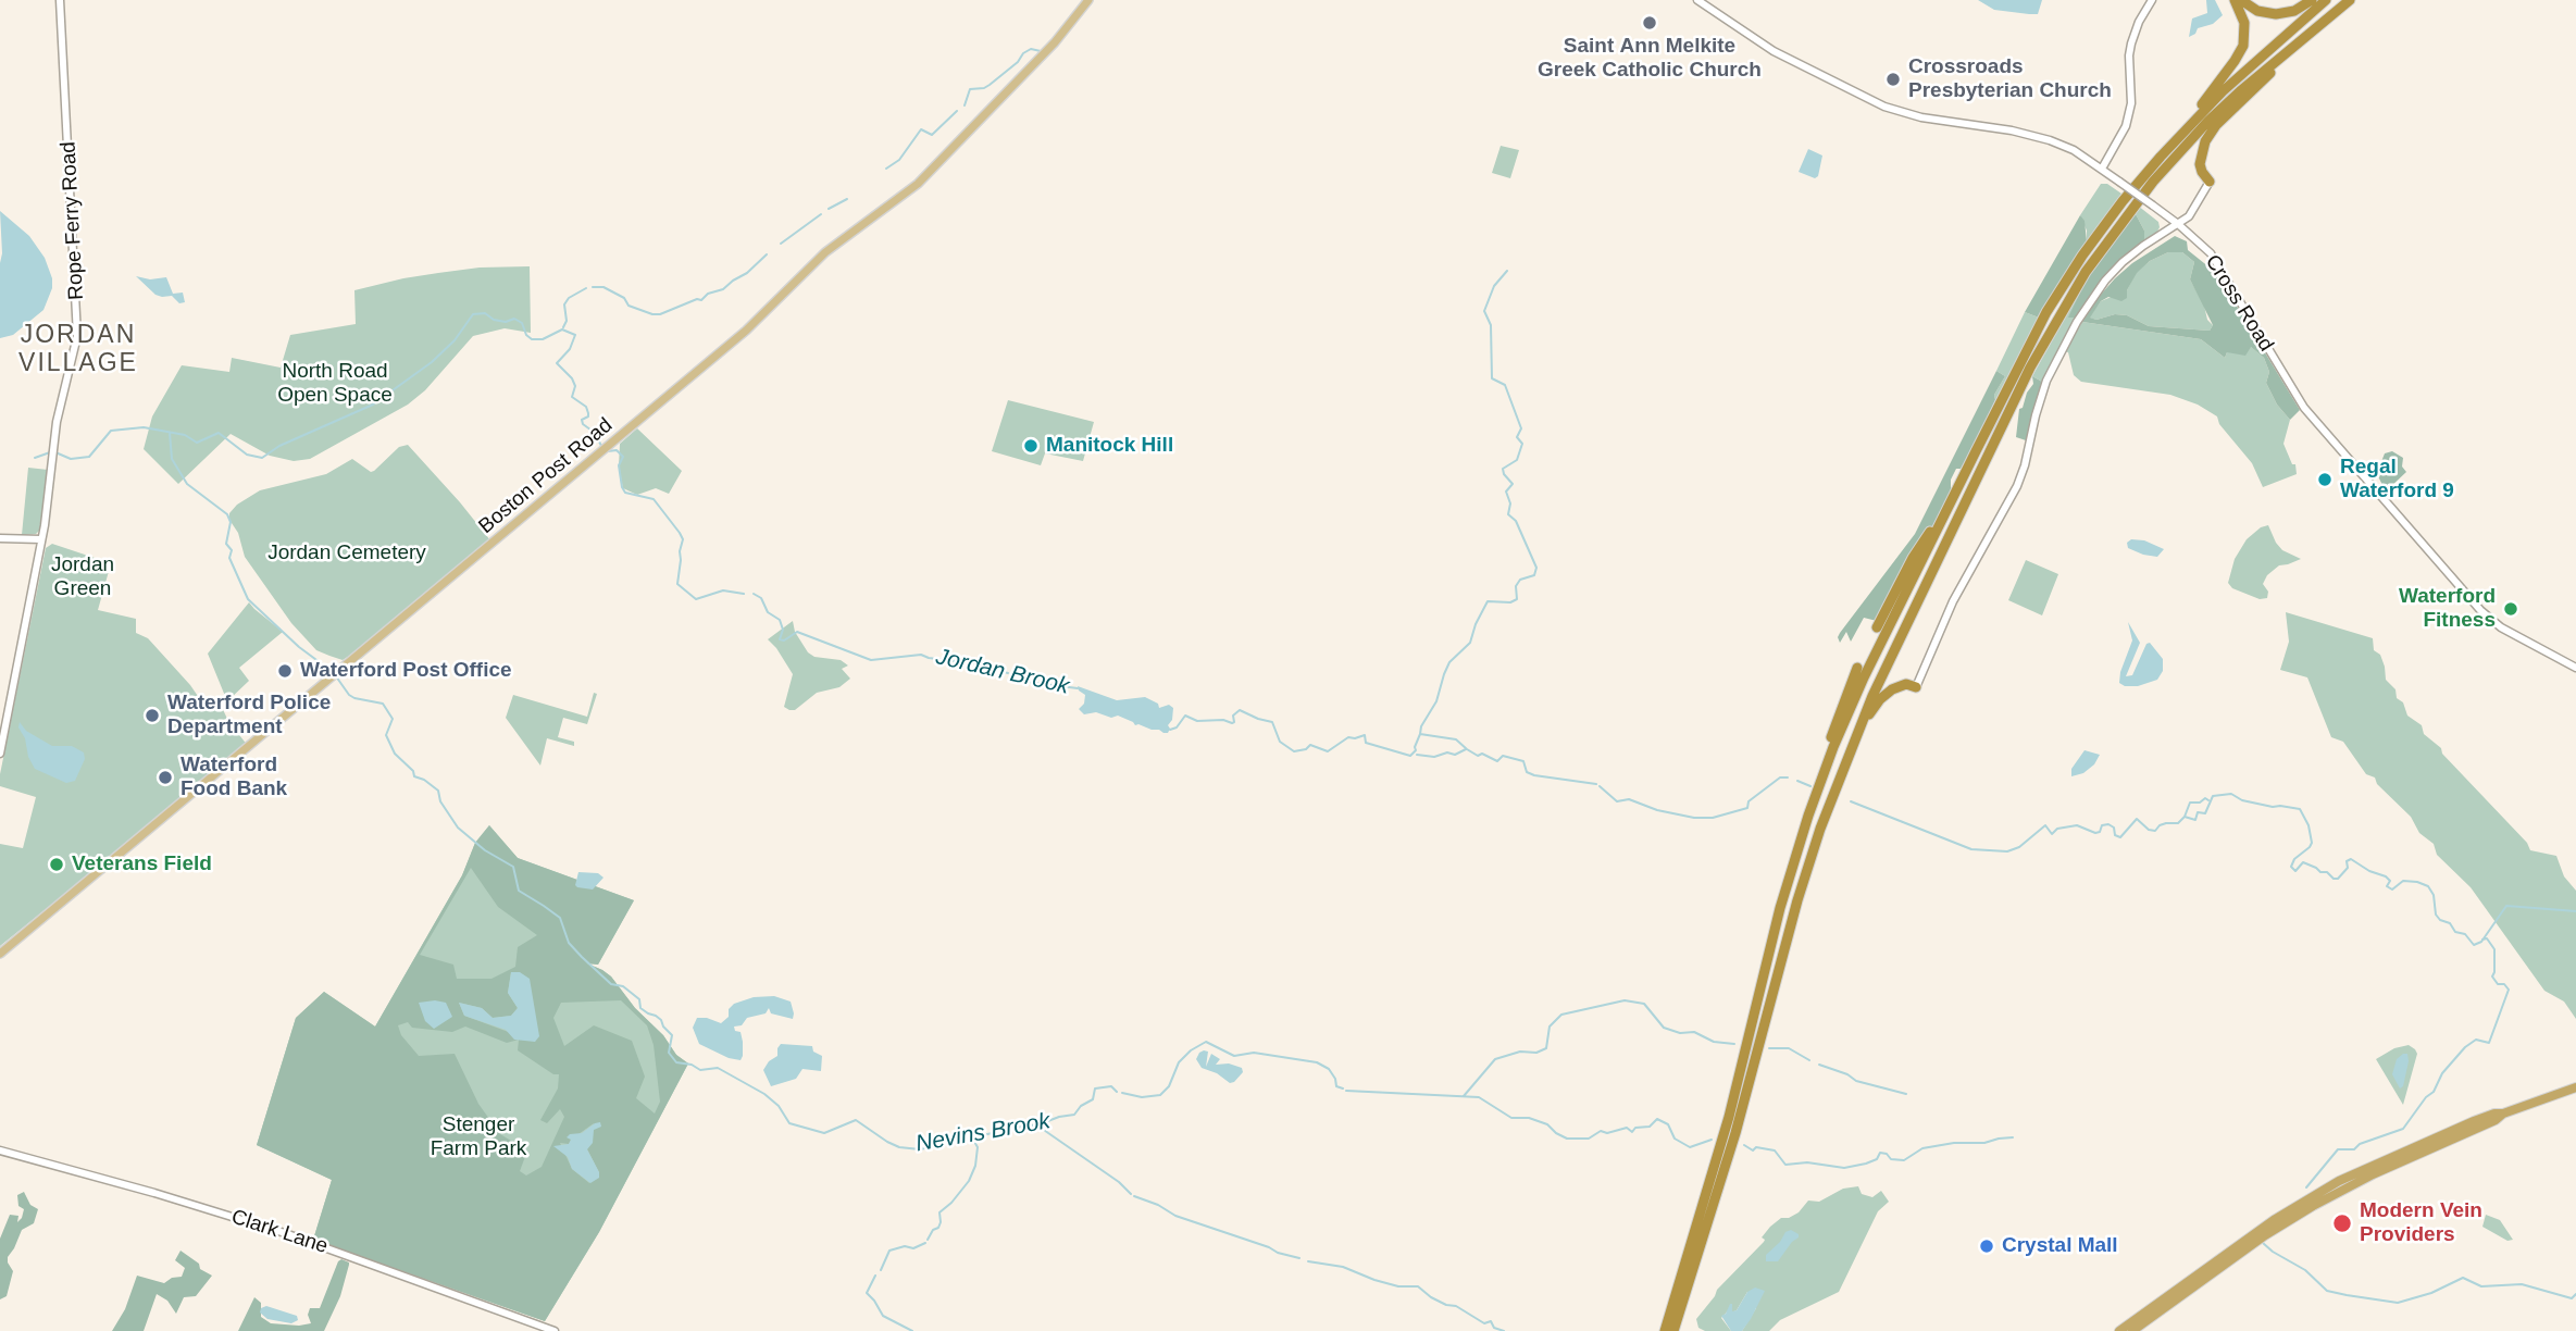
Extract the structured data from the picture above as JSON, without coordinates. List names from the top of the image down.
{
  "streets": {
    "main road": [
      "Rope Ferry Road",
      "Cross Road",
      "Boston Post Road",
      "Clark Lane"
    ]
  },
  "districts": ["JORDAN VILLAGE"],
  "water": ["Jordan Brook", "Nevins Brook"],
  "parks": [
    "North Road Open Space",
    "Jordan Cemetery",
    "Jordan Green",
    "Stenger Farm Park"
  ],
  "places": [
    "Saint Ann Melkite Greek Catholic Church",
    "Crossroads Presbyterian Church",
    "Manitock Hill",
    "Regal Waterford 9",
    "Waterford Fitness",
    "Waterford Post Office",
    "Waterford Police Department",
    "Waterford Food Bank",
    "Veterans Field",
    "Modern Vein Providers",
    "Crystal Mall"
  ]
}
